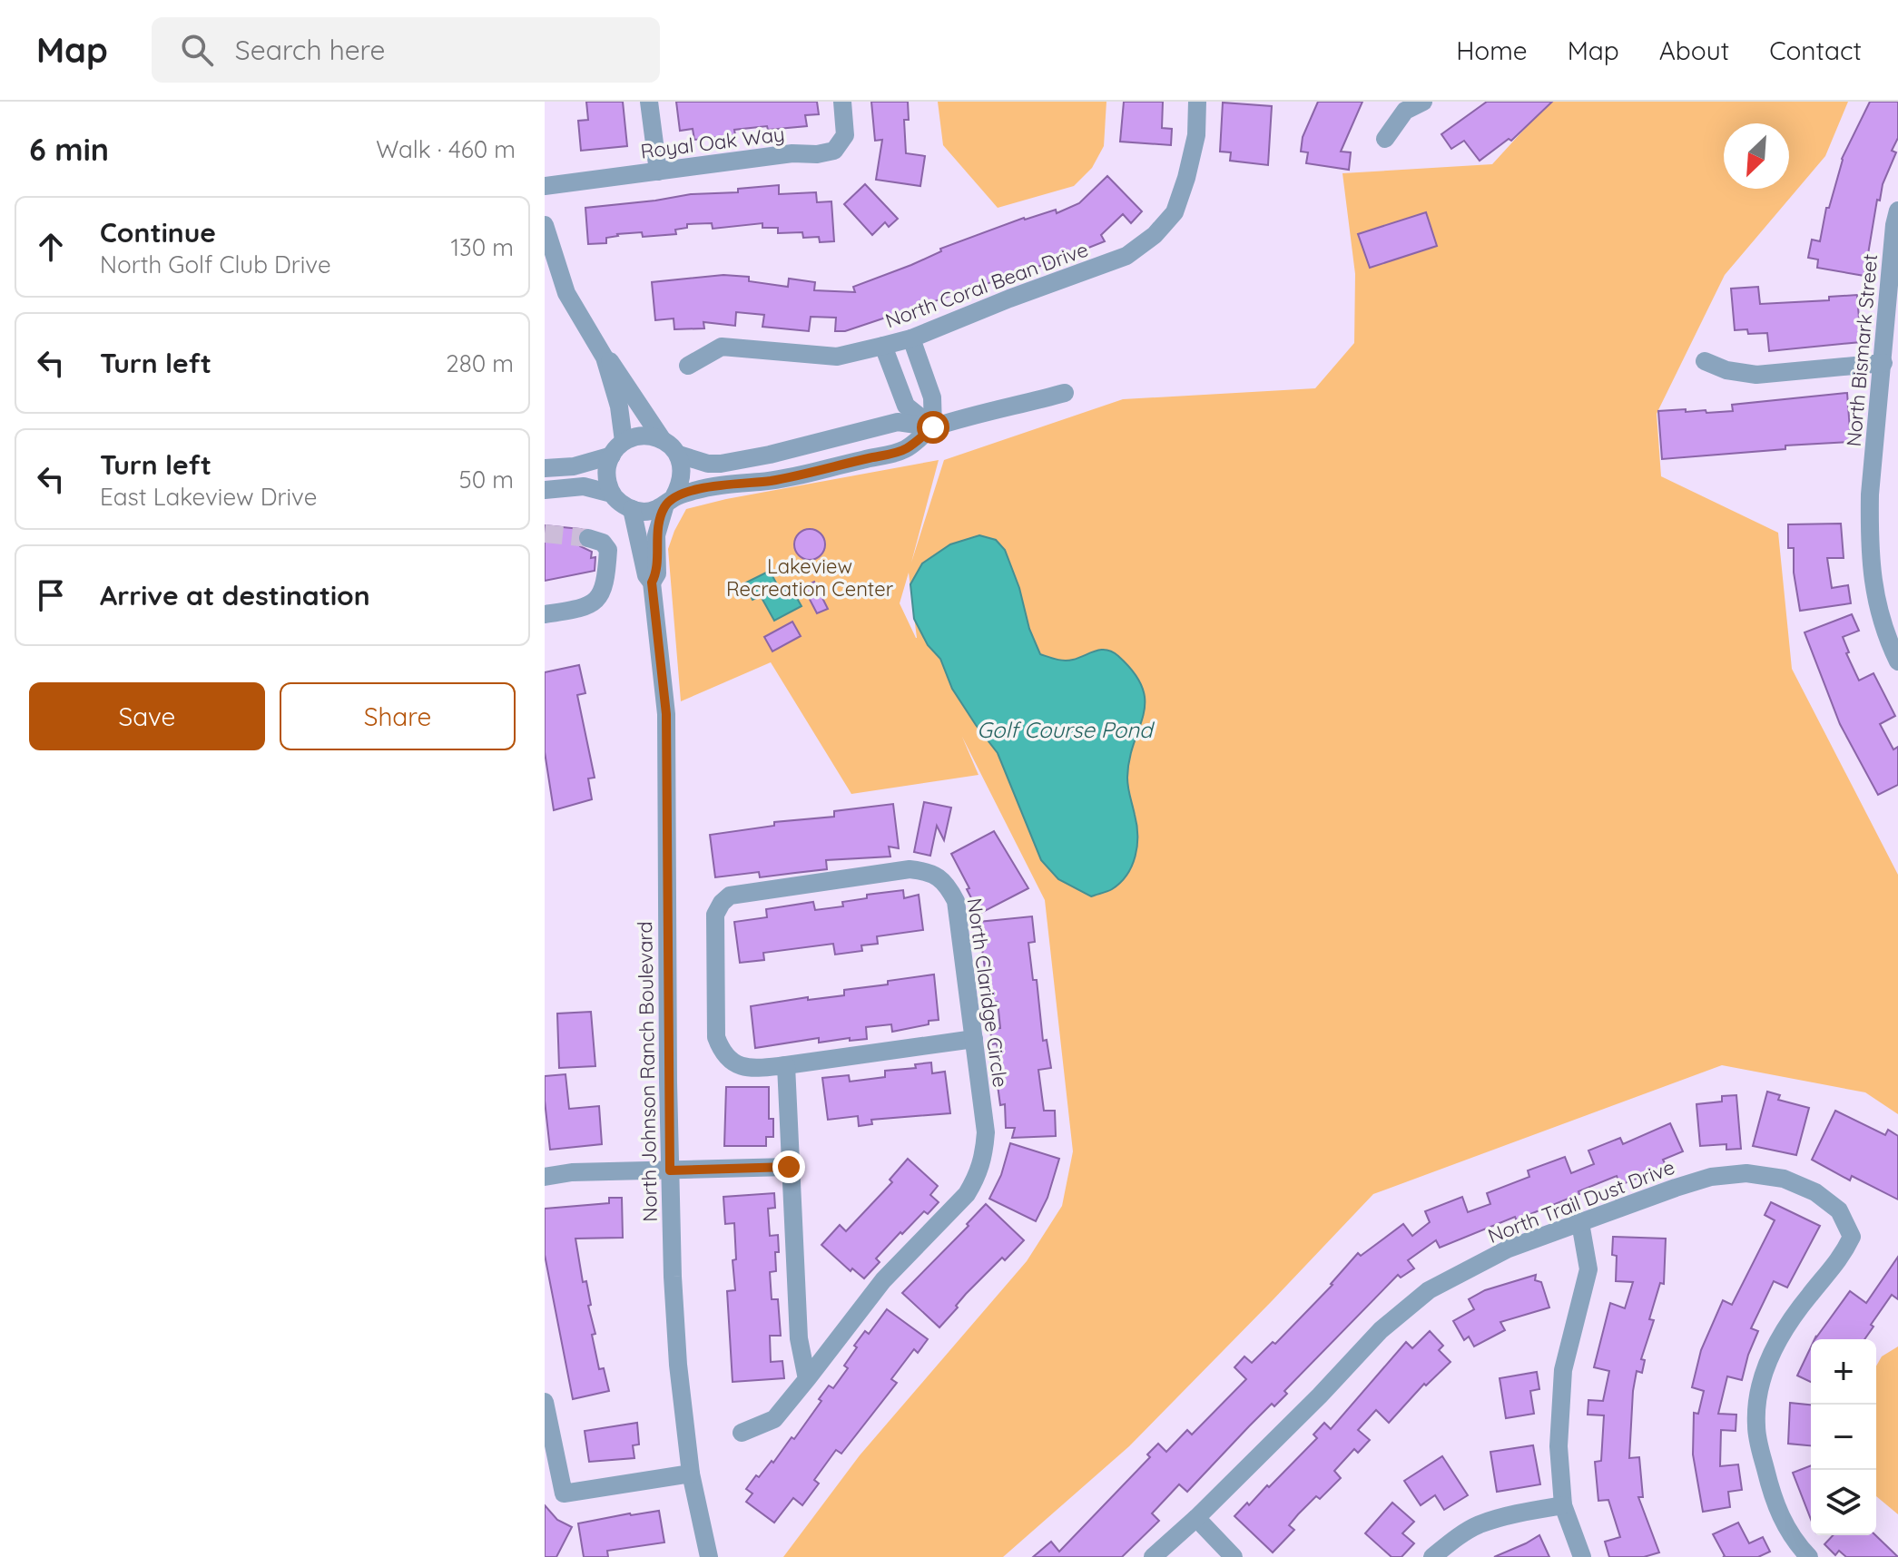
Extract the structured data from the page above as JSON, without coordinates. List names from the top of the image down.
{
  "streets": {
    "street": [
      "Royal Oak Way",
      "North Coral Bean Drive",
      "North Bismark Street",
      "North Claridge Circle",
      "North Johnson Ranch Boulevard",
      "North Trail Dust Drive"
    ]
  },
  "water": ["Golf Course Pond"],
  "parks": ["Lakeview Recreation Center"],
  "north": "bottom left",
  "page": {
    "header": "Map",
    "search": "Search here",
    "nav": [
      "Home",
      "Map",
      "About",
      "Contact"
    ],
    "heading": ["6 min", "Walk · 460 m"],
    "list": [
      ["Continue", "North Golf Club Drive", "130 m"],
      ["Turn left", "280 m"],
      ["Turn left", "East Lakeview Drive", "50 m"],
      "Arrive at destination"
    ],
    "buttons": ["Save", "Share"],
    "map_buttons": ["+", "−"]
  }
}
